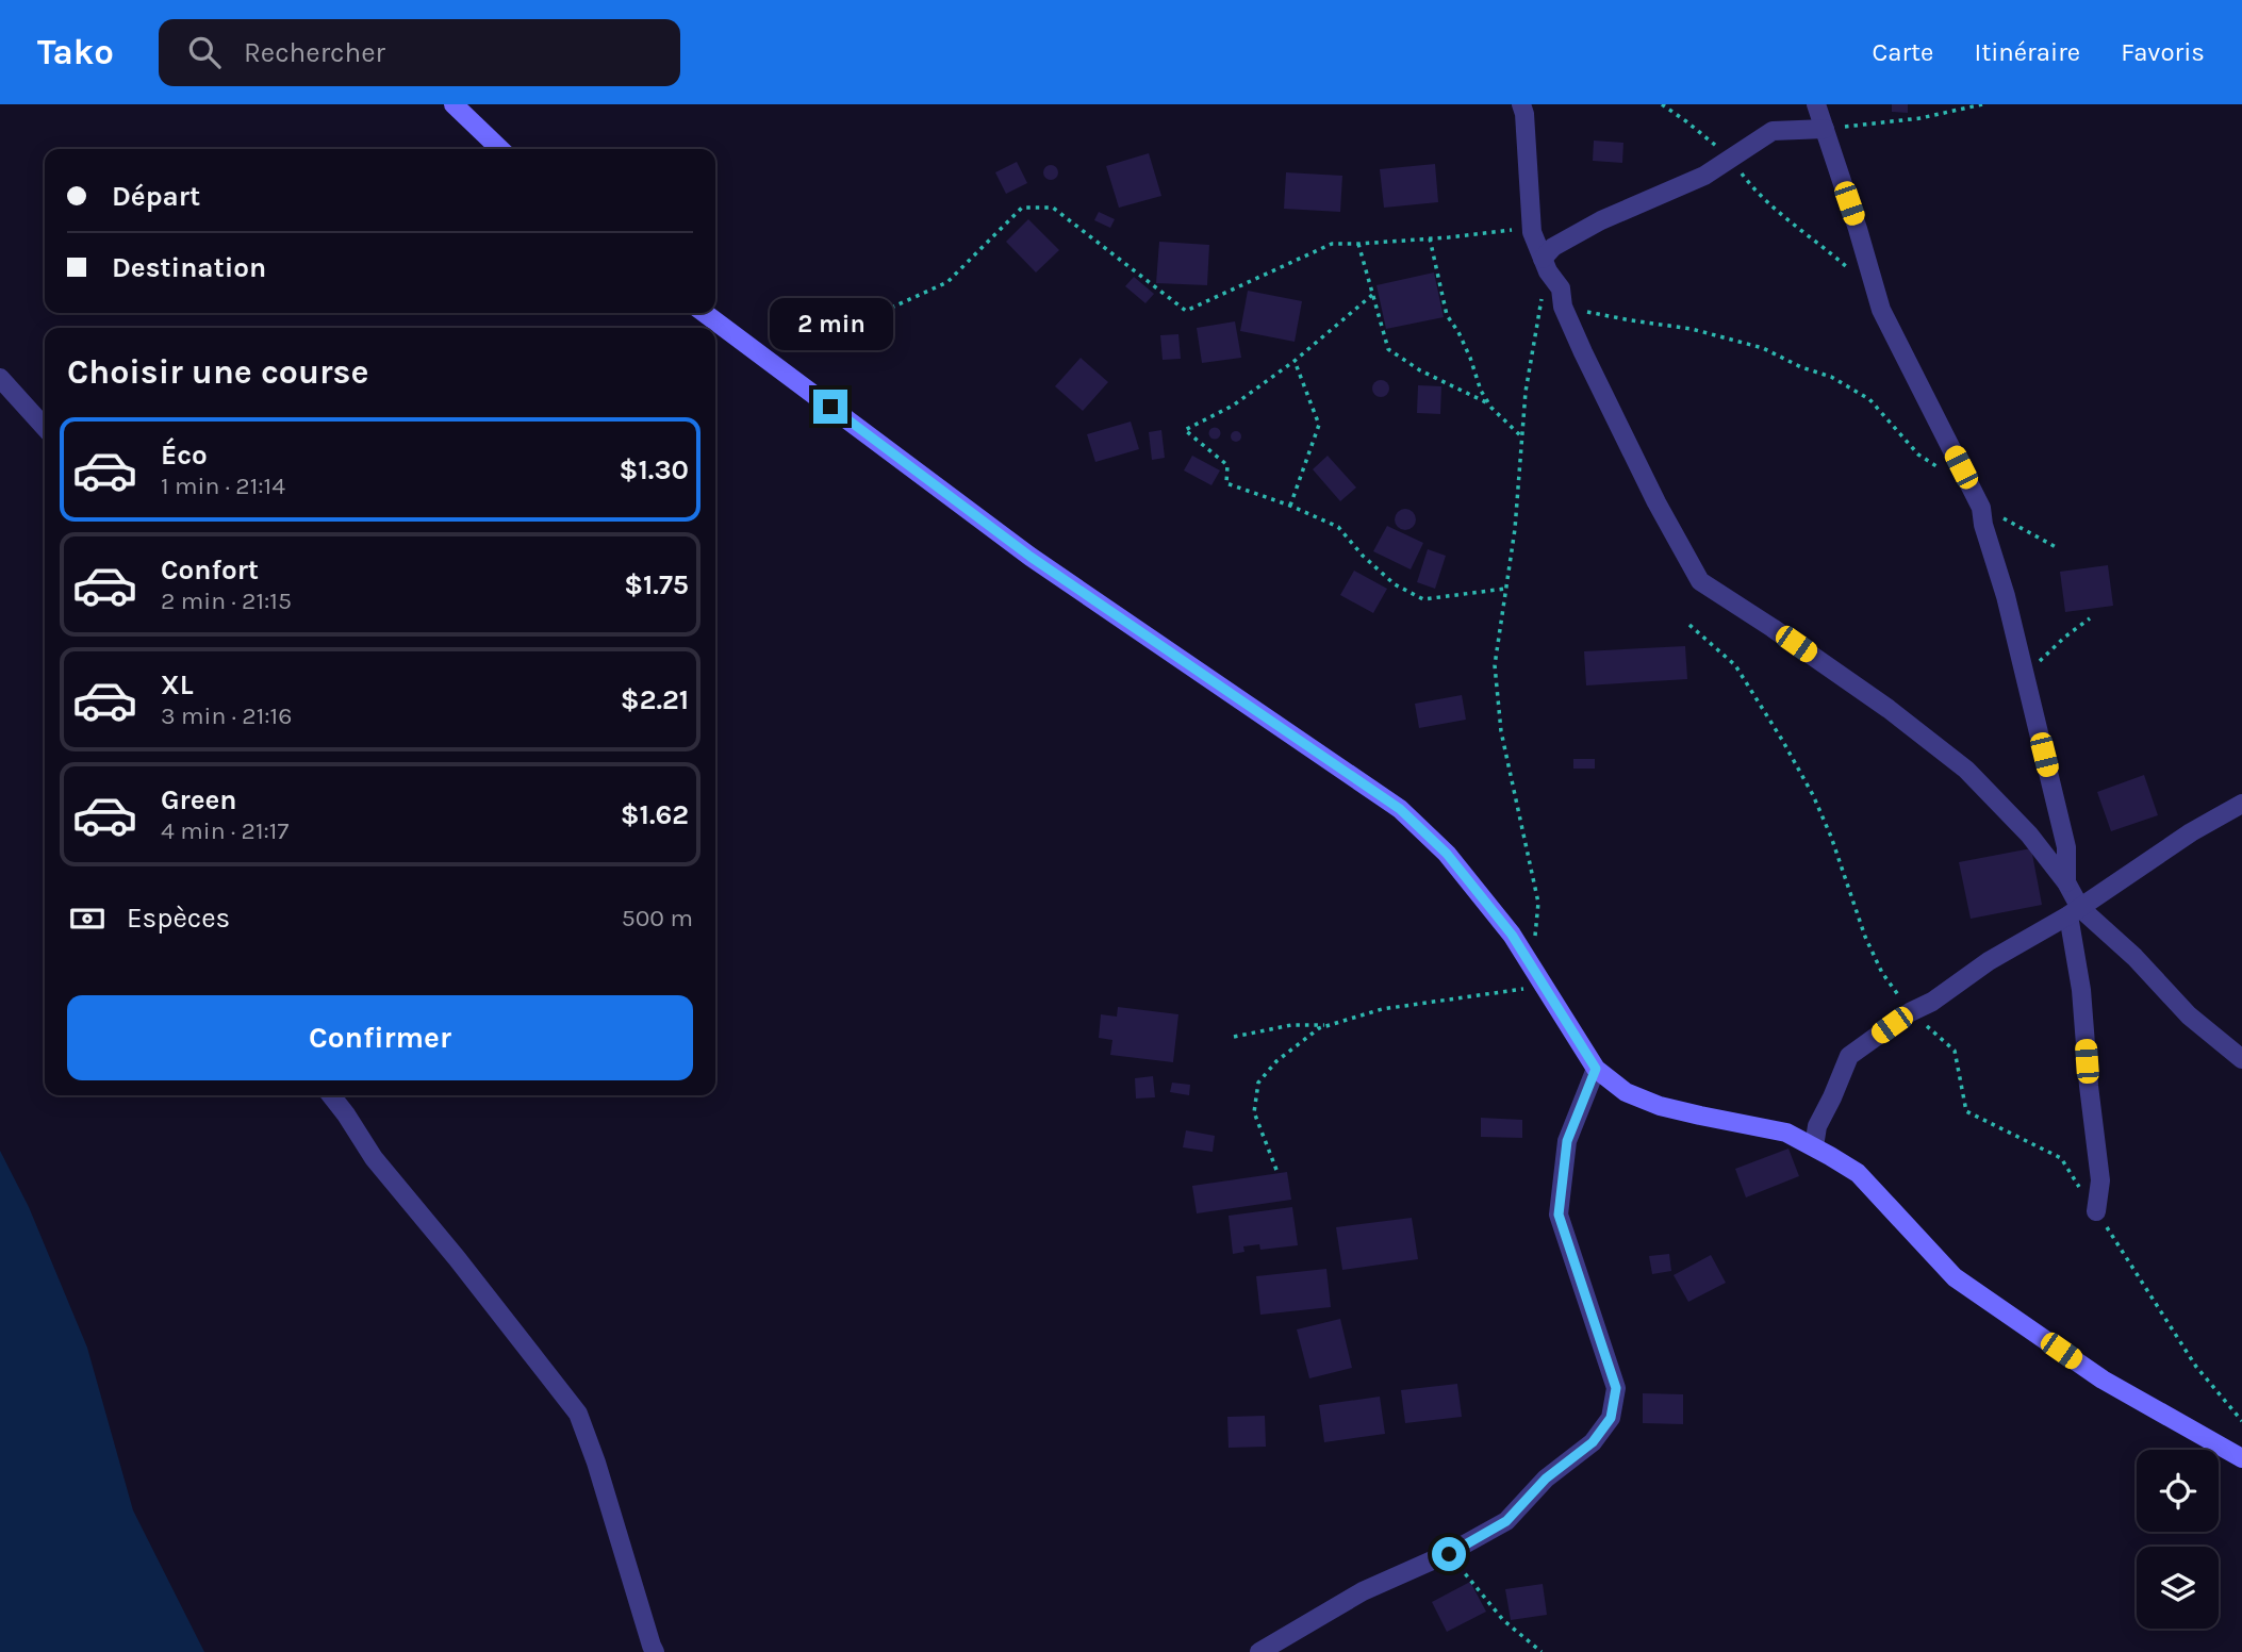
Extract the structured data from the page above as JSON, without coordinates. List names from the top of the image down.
{
  "page": {
    "header": "Tako",
    "search": "Rechercher",
    "nav": ["Carte", "Itinéraire", "Favoris"],
    "banner": ["Départ", "Destination"],
    "bubble": "2 min",
    "heading": "Choisir une course",
    "list": [
      {
        "name": "Éco",
        "note": "1 min · 21:14",
        "value": "$1.30"
      },
      {
        "name": "Confort",
        "note": "2 min · 21:15",
        "value": "$1.75"
      },
      {
        "name": "XL",
        "note": "3 min · 21:16",
        "value": "$2.21"
      },
      {
        "name": "Green",
        "note": "4 min · 21:17",
        "value": "$1.62"
      }
    ],
    "pay": ["Espèces", "500 m"],
    "buttons": "Confirmer"
  }
}
